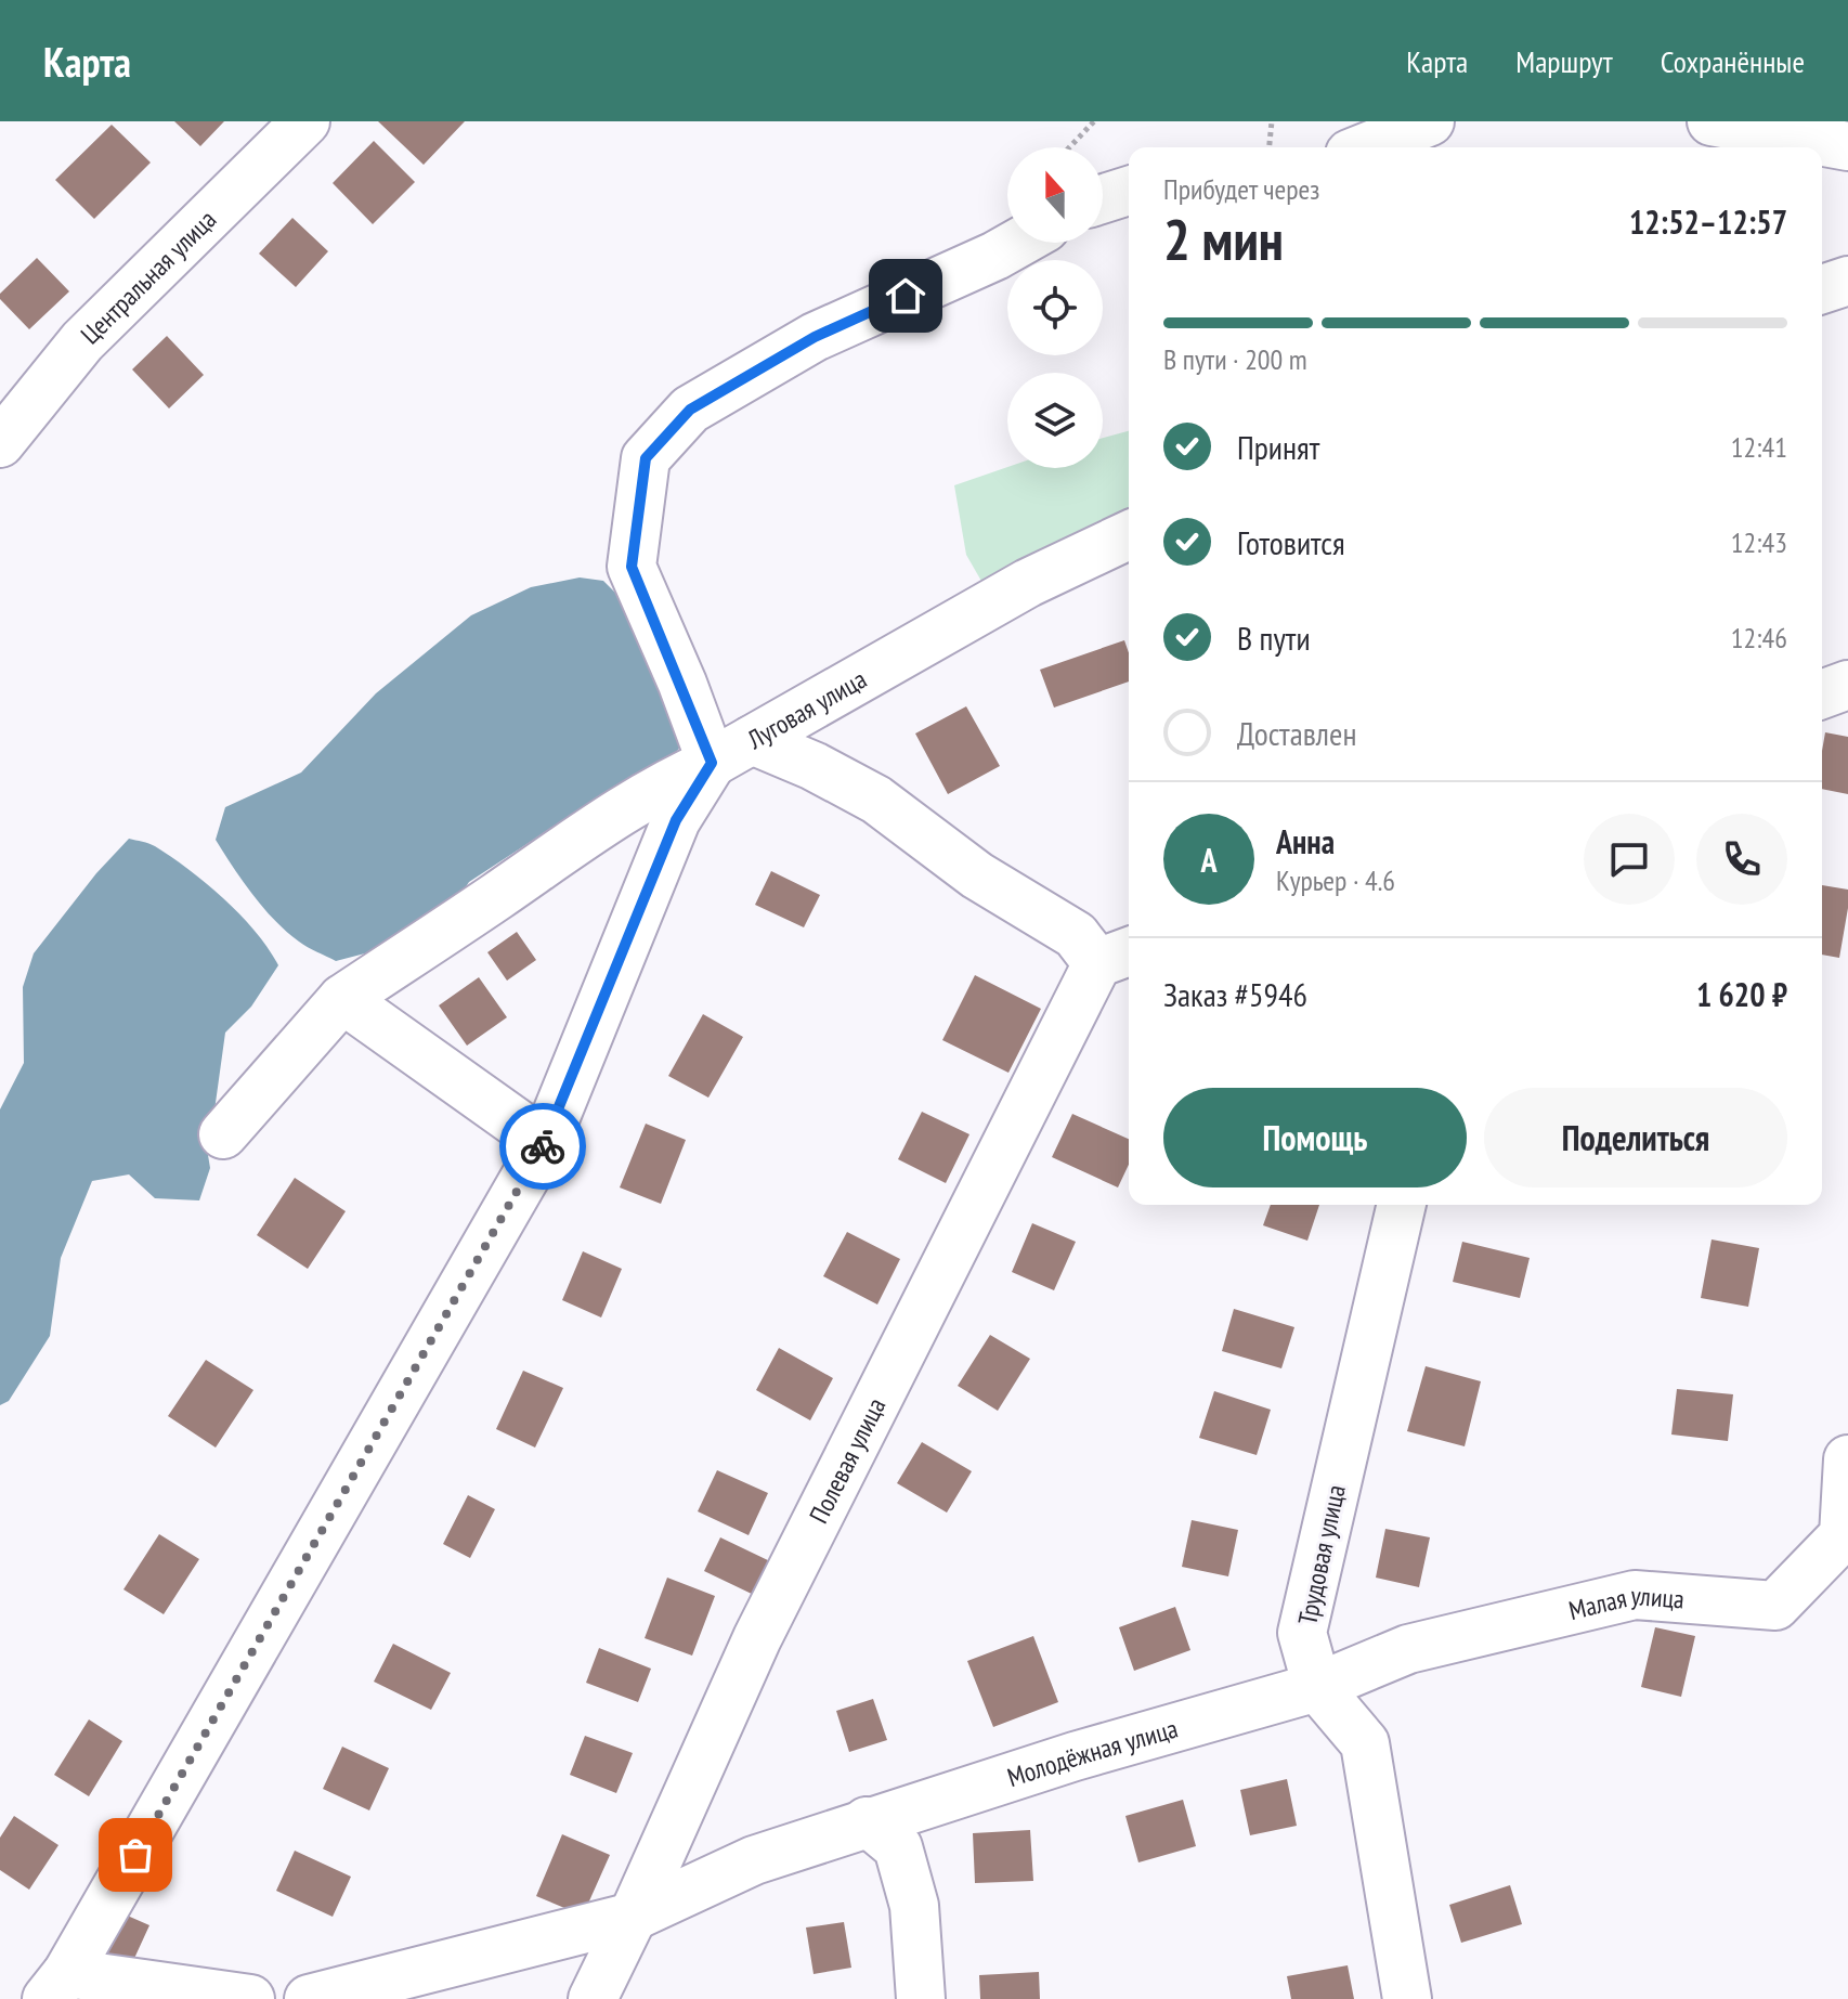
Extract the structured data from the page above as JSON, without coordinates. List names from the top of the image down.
{
  "streets": {
    "street": [
      "Центральная улица",
      "Луговая улица",
      "Полевая улица",
      "Трудовая улица",
      "Малая улица",
      "Молодёжная улица"
    ]
  },
  "crossings": [
    ["Полевая улица", "Молодёжная улица"],
    ["Трудовая улица", "Малая улица"],
    ["Трудовая улица", "Молодёжная улица"],
    ["Малая улица", "Молодёжная улица"]
  ],
  "north": "top",
  "page": {
    "header": "Карта",
    "nav": ["Карта", "Маршрут", "Сохранённые"],
    "heading": ["2 мин", "Прибудет через", "12:52–12:57"],
    "panel": [
      "Анна",
      "Курьер · 4.6",
      "Заказ #5946",
      "1 620 ₽"
    ],
    "bar": "В пути · 200 m",
    "list": [
      ["Принят", "12:41"],
      ["Готовится", "12:43"],
      ["В пути", "12:46"],
      "Доставлен"
    ],
    "round": "А",
    "buttons": ["Помощь", "Поделиться"]
  }
}
